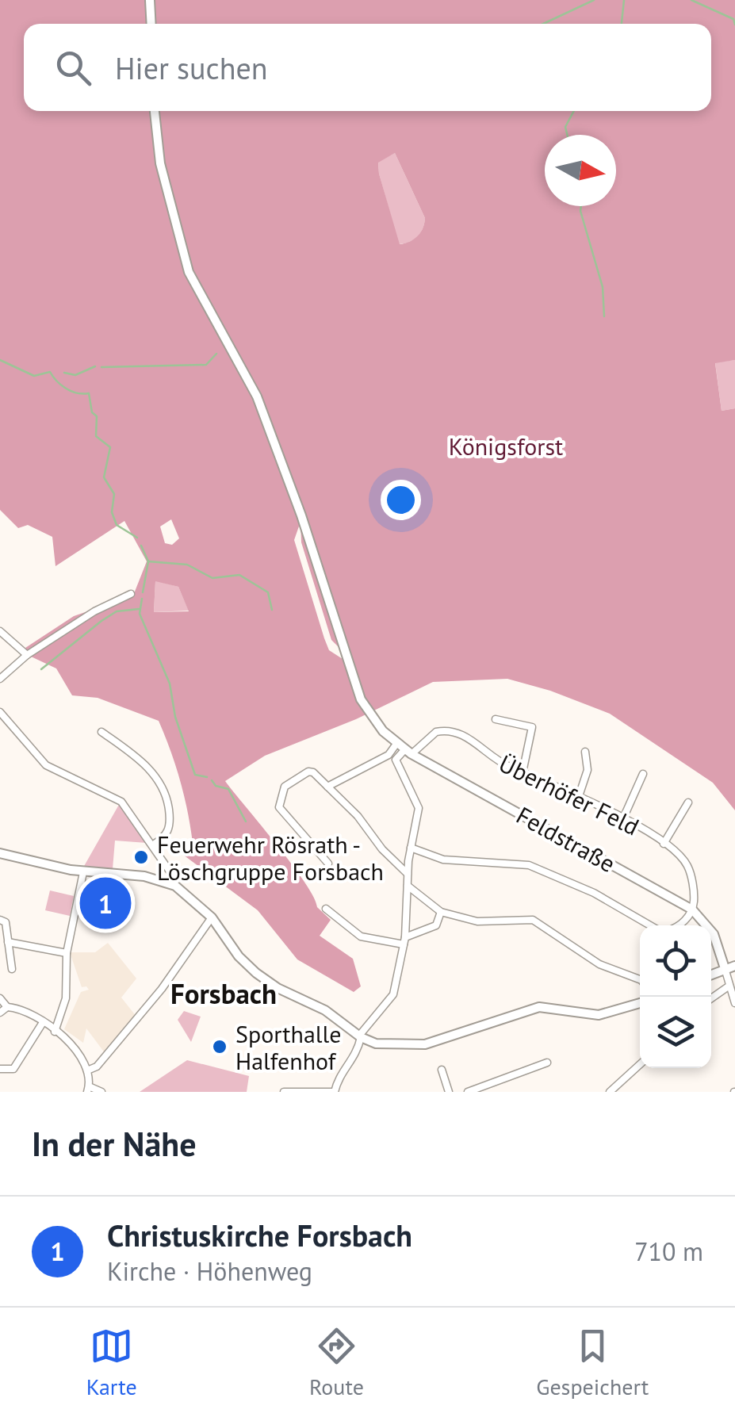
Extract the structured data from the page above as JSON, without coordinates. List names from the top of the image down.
{
  "streets": {
    "main road": ["Feldstraße"],
    "street": ["Überhöfer Feld"]
  },
  "crossings": [
    ["Überhöfer Feld", "Feldstraße"]
  ],
  "districts": ["Forsbach"],
  "parks": ["Königsforst"],
  "places": ["Feuerwehr Rösrath - Löschgruppe Forsbach", "Sporthalle Halfenhof"],
  "north": "right",
  "page": {
    "search": "Hier suchen",
    "pins": "1",
    "heading": "In der Nähe",
    "list": [
      {
        "mark": "1",
        "name": "Christuskirche Forsbach",
        "note": "Kirche · Höhenweg",
        "value": "710 m"
      }
    ],
    "nav": ["Karte", "Route", "Gespeichert"]
  }
}
